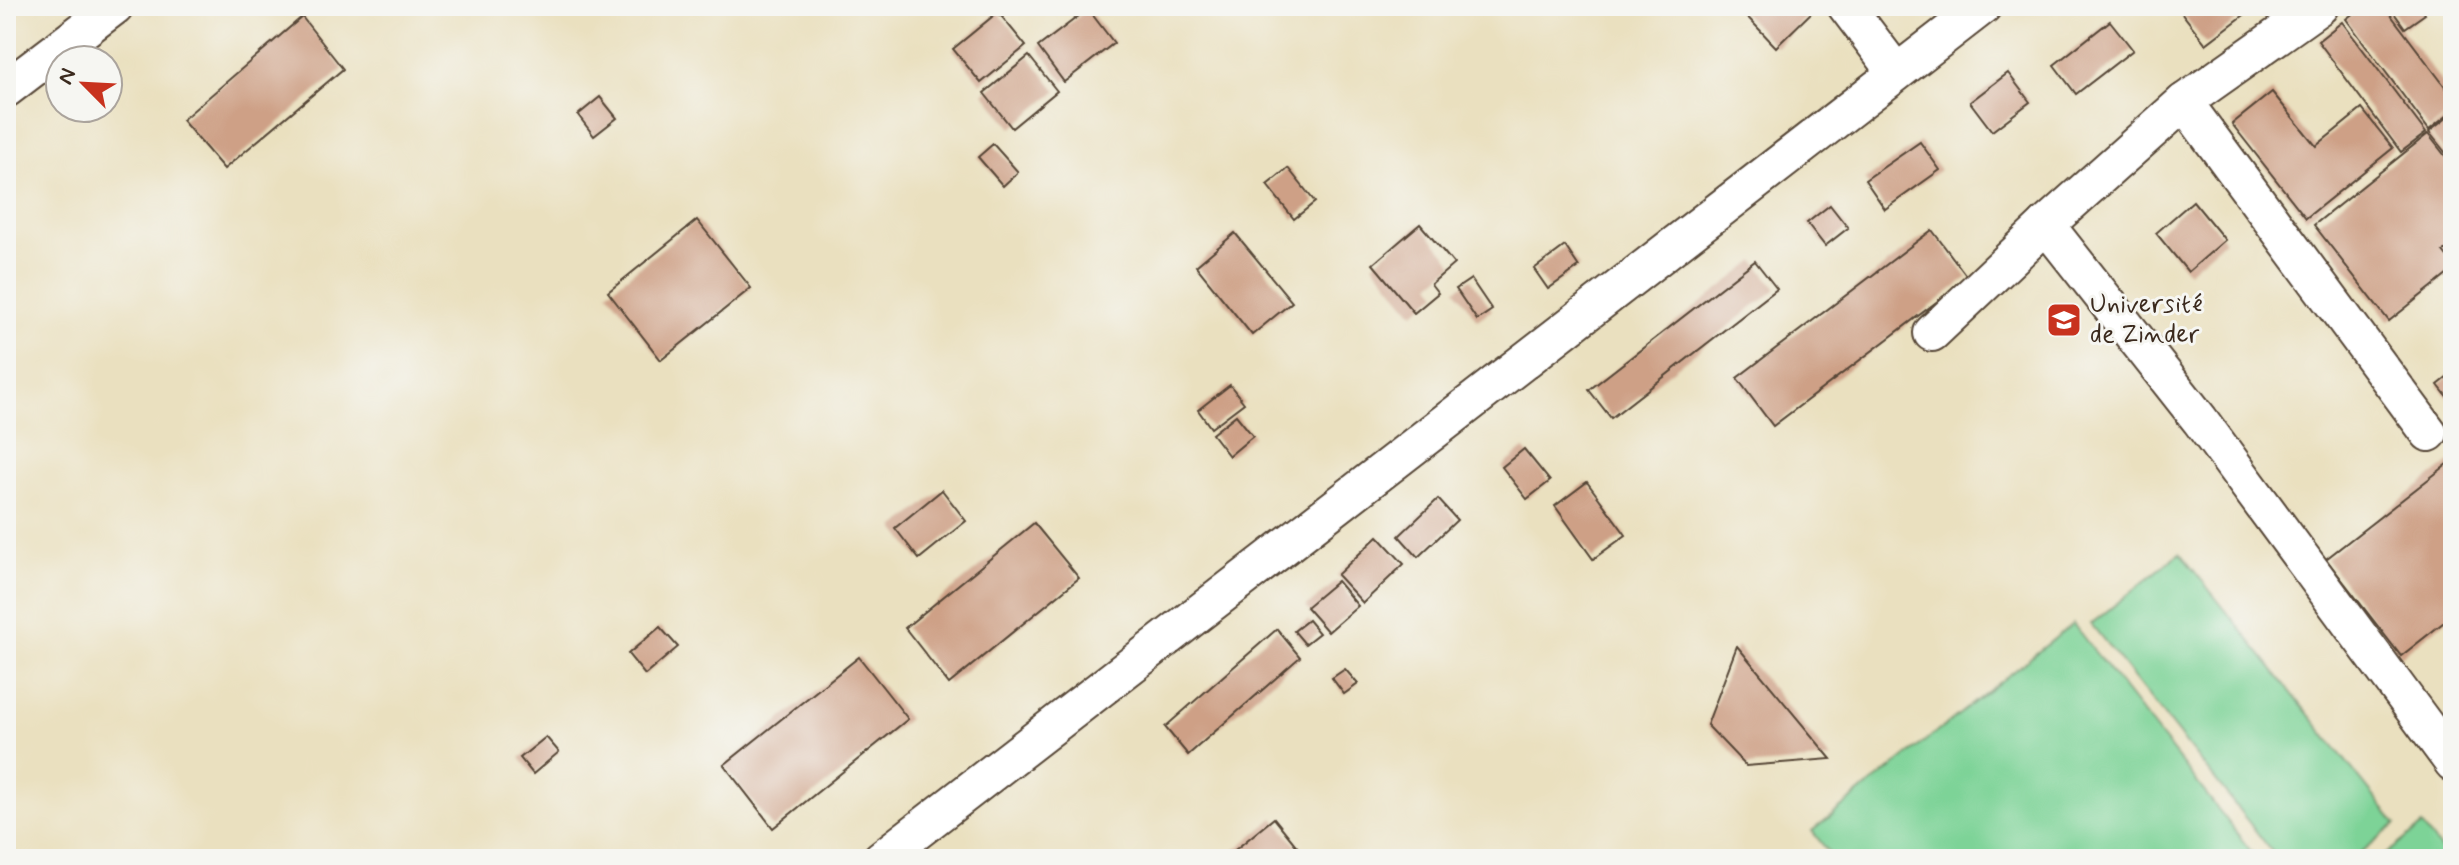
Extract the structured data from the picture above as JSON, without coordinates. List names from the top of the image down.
{
  "places": {
    "school or university": ["Université de Zinder"]
  },
  "north": "top left"
}
